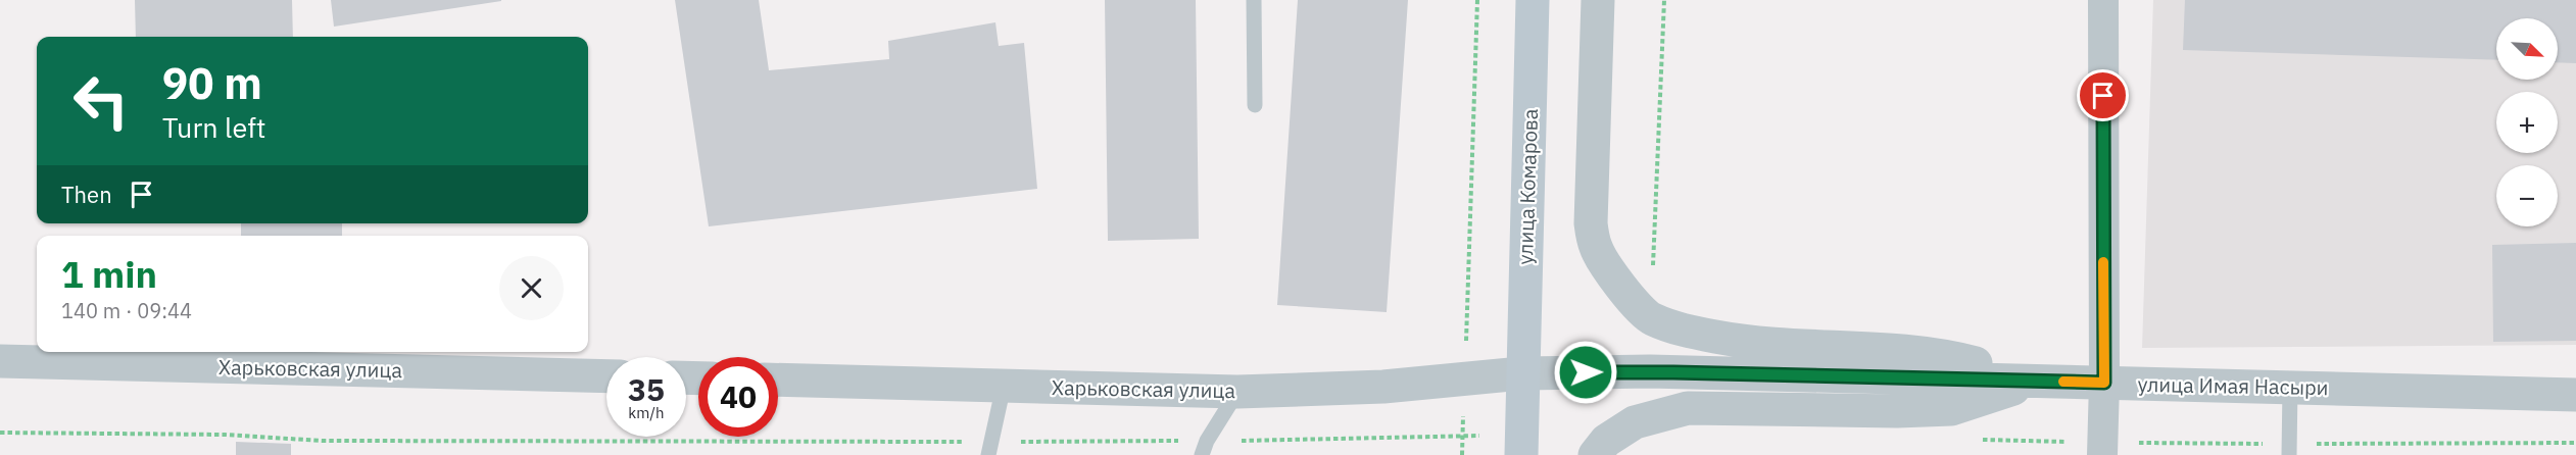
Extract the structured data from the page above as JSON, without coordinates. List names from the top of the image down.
{
  "streets": {
    "main road": ["улица Комарова"],
    "street": ["Харьковская улица", "улица Имая Насыри"]
  },
  "crossings": [
    ["улица Комарова", "Харьковская улица"],
    ["улица Комарова", "улица Имая Насыри"],
    ["Харьковская улица", "улица Имая Насыри"]
  ],
  "north": "bottom right",
  "page": {
    "map_buttons": ["+", "−"],
    "turn": ["90 m", "Turn left"],
    "then": "Then",
    "heading": ["1 min", "140 m · 09:44"],
    "speed": "35 km/h",
    "limit": "40"
  }
}
